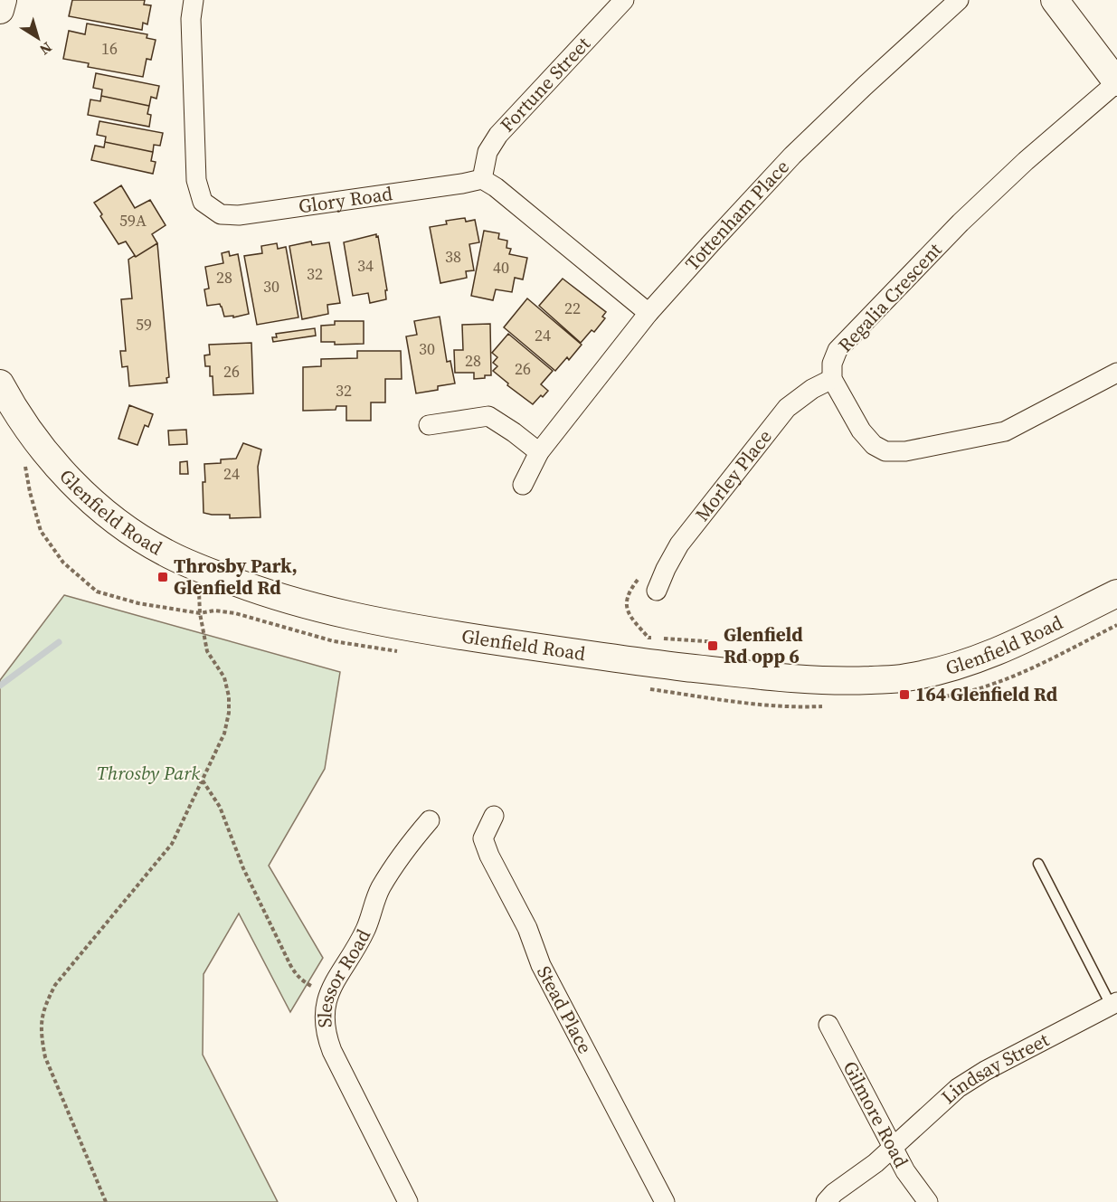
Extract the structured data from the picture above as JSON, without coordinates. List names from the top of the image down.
{
  "streets": {
    "main road": ["Glenfield Road"],
    "street": [
      "Fortune Street",
      "Glory Road",
      "Tottenham Place",
      "Regalia Crescent",
      "Morley Place",
      "Slessor Road",
      "Stead Place",
      "Lindsay Street",
      "Gilmore Road"
    ]
  },
  "crossings": [
    ["Fortune Street", "Glory Road"],
    ["Regalia Crescent", "Morley Place"],
    ["Lindsay Street", "Gilmore Road"]
  ],
  "parks": ["Throsby Park"],
  "places": {
    "transit": ["Throsby Park, Glenfield Rd", "Glenfield Rd opp 6", "164 Glenfield Rd"]
  },
  "house_numbers": [
    "16",
    "59A",
    "38",
    "34",
    "40",
    "32",
    "28",
    "30",
    "22",
    "59",
    "24",
    "30",
    "28",
    "26",
    "26",
    "32",
    "24"
  ],
  "north": "bottom right"
}
